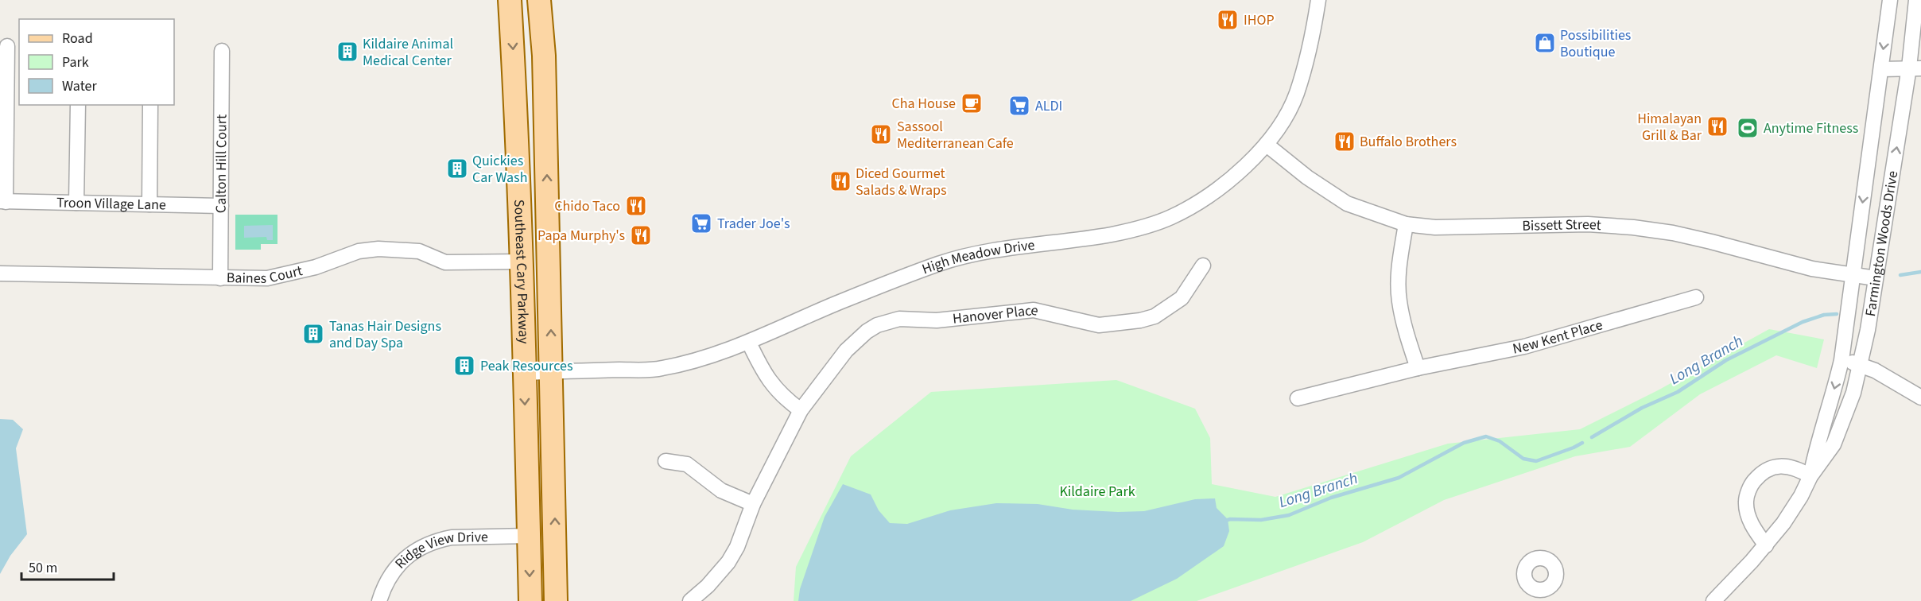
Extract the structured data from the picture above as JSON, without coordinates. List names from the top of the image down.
{
  "streets": {
    "main road": ["Southeast Cary Parkway"],
    "street": [
      "Calton Hill Court",
      "Troon Village Lane",
      "Bissett Street",
      "Farmington Woods Drive",
      "High Meadow Drive",
      "Baines Court",
      "Hanover Place",
      "New Kent Place",
      "Ridge View Drive"
    ]
  },
  "crossings": [
    ["Calton Hill Court", "Troon Village Lane"],
    ["Calton Hill Court", "Baines Court"],
    ["Bissett Street", "Farmington Woods Drive"],
    ["Bissett Street", "High Meadow Drive"],
    ["High Meadow Drive", "Southeast Cary Parkway"],
    ["Southeast Cary Parkway", "Baines Court"],
    ["Southeast Cary Parkway", "Ridge View Drive"]
  ],
  "water": ["Long Branch"],
  "parks": ["Kildaire Park"],
  "places": {
    "restaurant": [
      "IHOP",
      "Himalayan Grill & Bar",
      "Sassool Mediterranean Cafe",
      "Buffalo Brothers",
      "Diced Gourmet Salads & Wraps",
      "Chido Taco",
      "Papa Murphy's"
    ],
    "shop": ["Possibilities Boutique"],
    "building": [
      "Kildaire Animal Medical Center",
      "Quickies Car Wash",
      "Tanas Hair Designs and Day Spa",
      "Peak Resources"
    ],
    "cafe": ["Cha House"],
    "supermarket": ["ALDI", "Trader Joe's"],
    "sports": ["Anytime Fitness"]
  },
  "legend": ["Road", "Park", "Water"],
  "scale_bar": "50 m"
}
